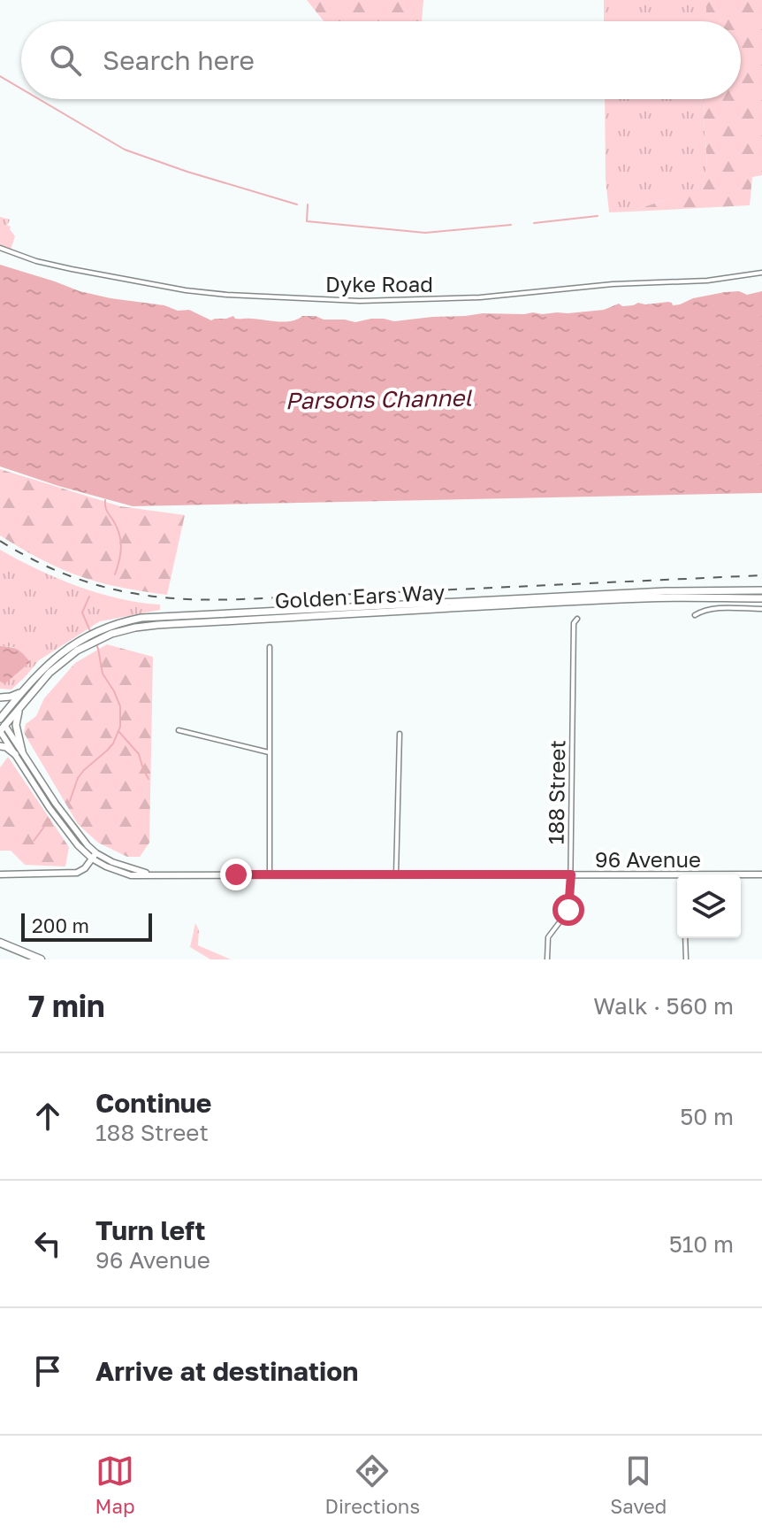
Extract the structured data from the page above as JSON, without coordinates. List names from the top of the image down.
{
  "streets": {
    "main road": ["Golden Ears Way", "96 Avenue"],
    "street": ["Dyke Road", "188 Street"]
  },
  "crossings": [
    ["188 Street", "96 Avenue"]
  ],
  "water": ["Parsons Channel"],
  "scale_bar": "200 m",
  "page": {
    "search": "Search here",
    "scale": "200 m",
    "heading": ["7 min", "Walk · 560 m"],
    "list": [
      ["Continue", "188 Street", "50 m"],
      ["Turn left", "96 Avenue", "510 m"],
      "Arrive at destination"
    ],
    "nav": ["Map", "Directions", "Saved"]
  }
}
